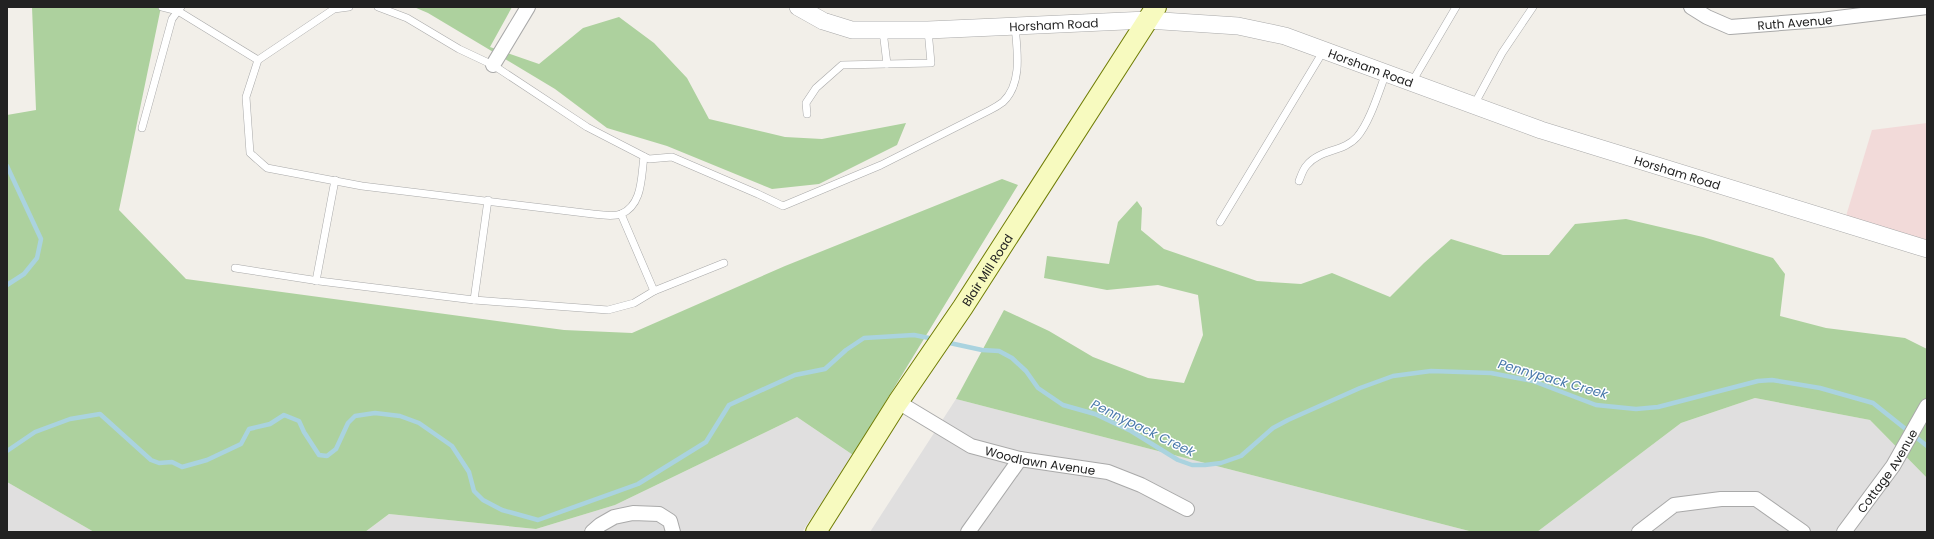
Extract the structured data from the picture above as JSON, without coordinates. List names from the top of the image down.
{
  "streets": {
    "main road": ["Blair Mill Road"],
    "street": [
      "Ruth Avenue",
      "Horsham Road",
      "Woodlawn Avenue",
      "Cottage Avenue"
    ]
  },
  "crossings": [
    ["Horsham Road", "Blair Mill Road"],
    ["Blair Mill Road", "Woodlawn Avenue"]
  ],
  "water": ["Pennypack Creek"]
}
